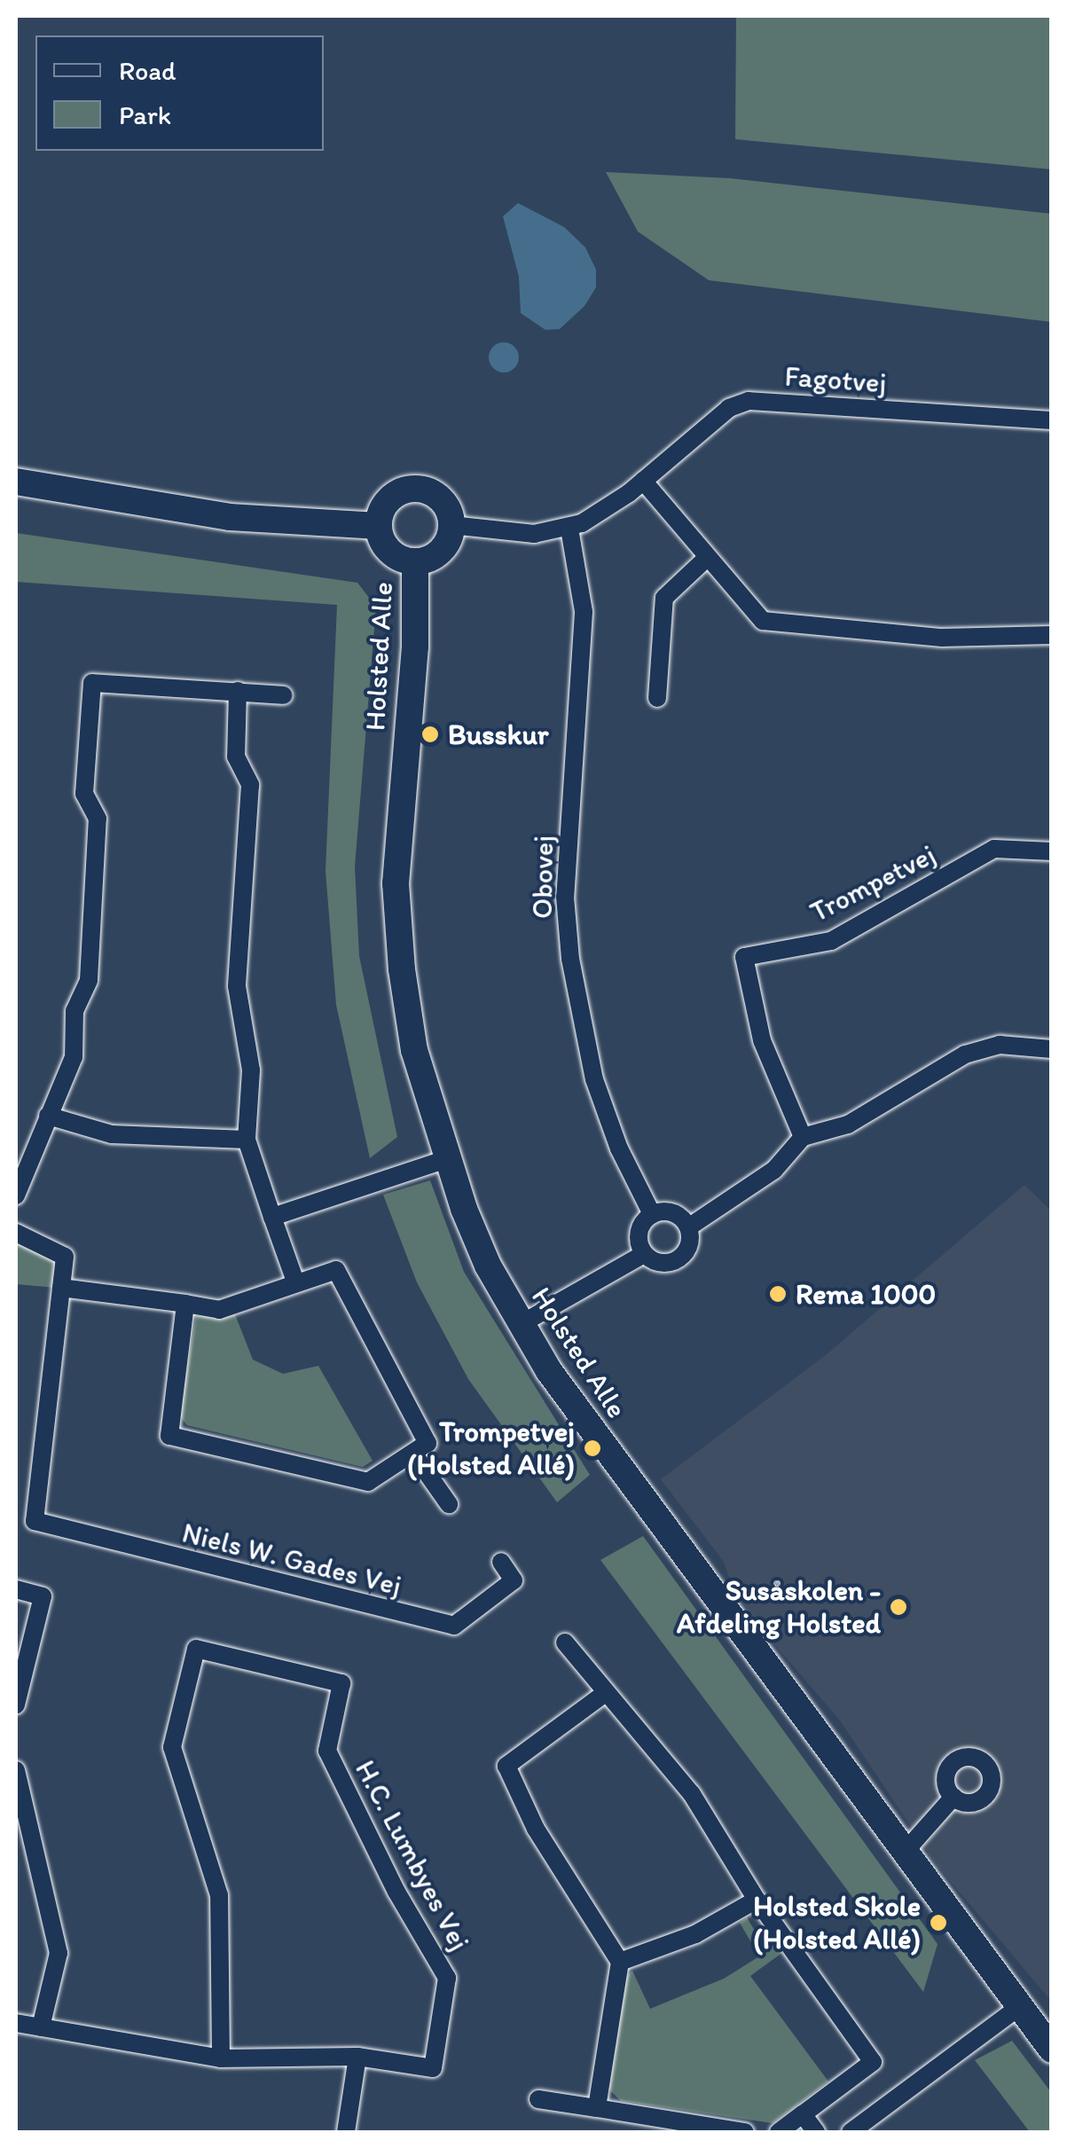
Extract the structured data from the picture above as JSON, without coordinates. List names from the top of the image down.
{
  "streets": {
    "street": [
      "Fagotvej",
      "Holsted Alle",
      "Obovej",
      "Trompetvej",
      "Niels W. Gades Vej",
      "H.C. Lumbyes Vej"
    ]
  },
  "crossings": [
    ["Fagotvej", "Holsted Alle"],
    ["Fagotvej", "Obovej"]
  ],
  "places": [
    "Busskur",
    "Rema 1000",
    "Trompetvej (Holsted Allé)",
    "Susåskolen - Afdeling Holsted",
    "Holsted Skole (Holsted Allé)"
  ],
  "legend": ["Road", "Park"]
}
